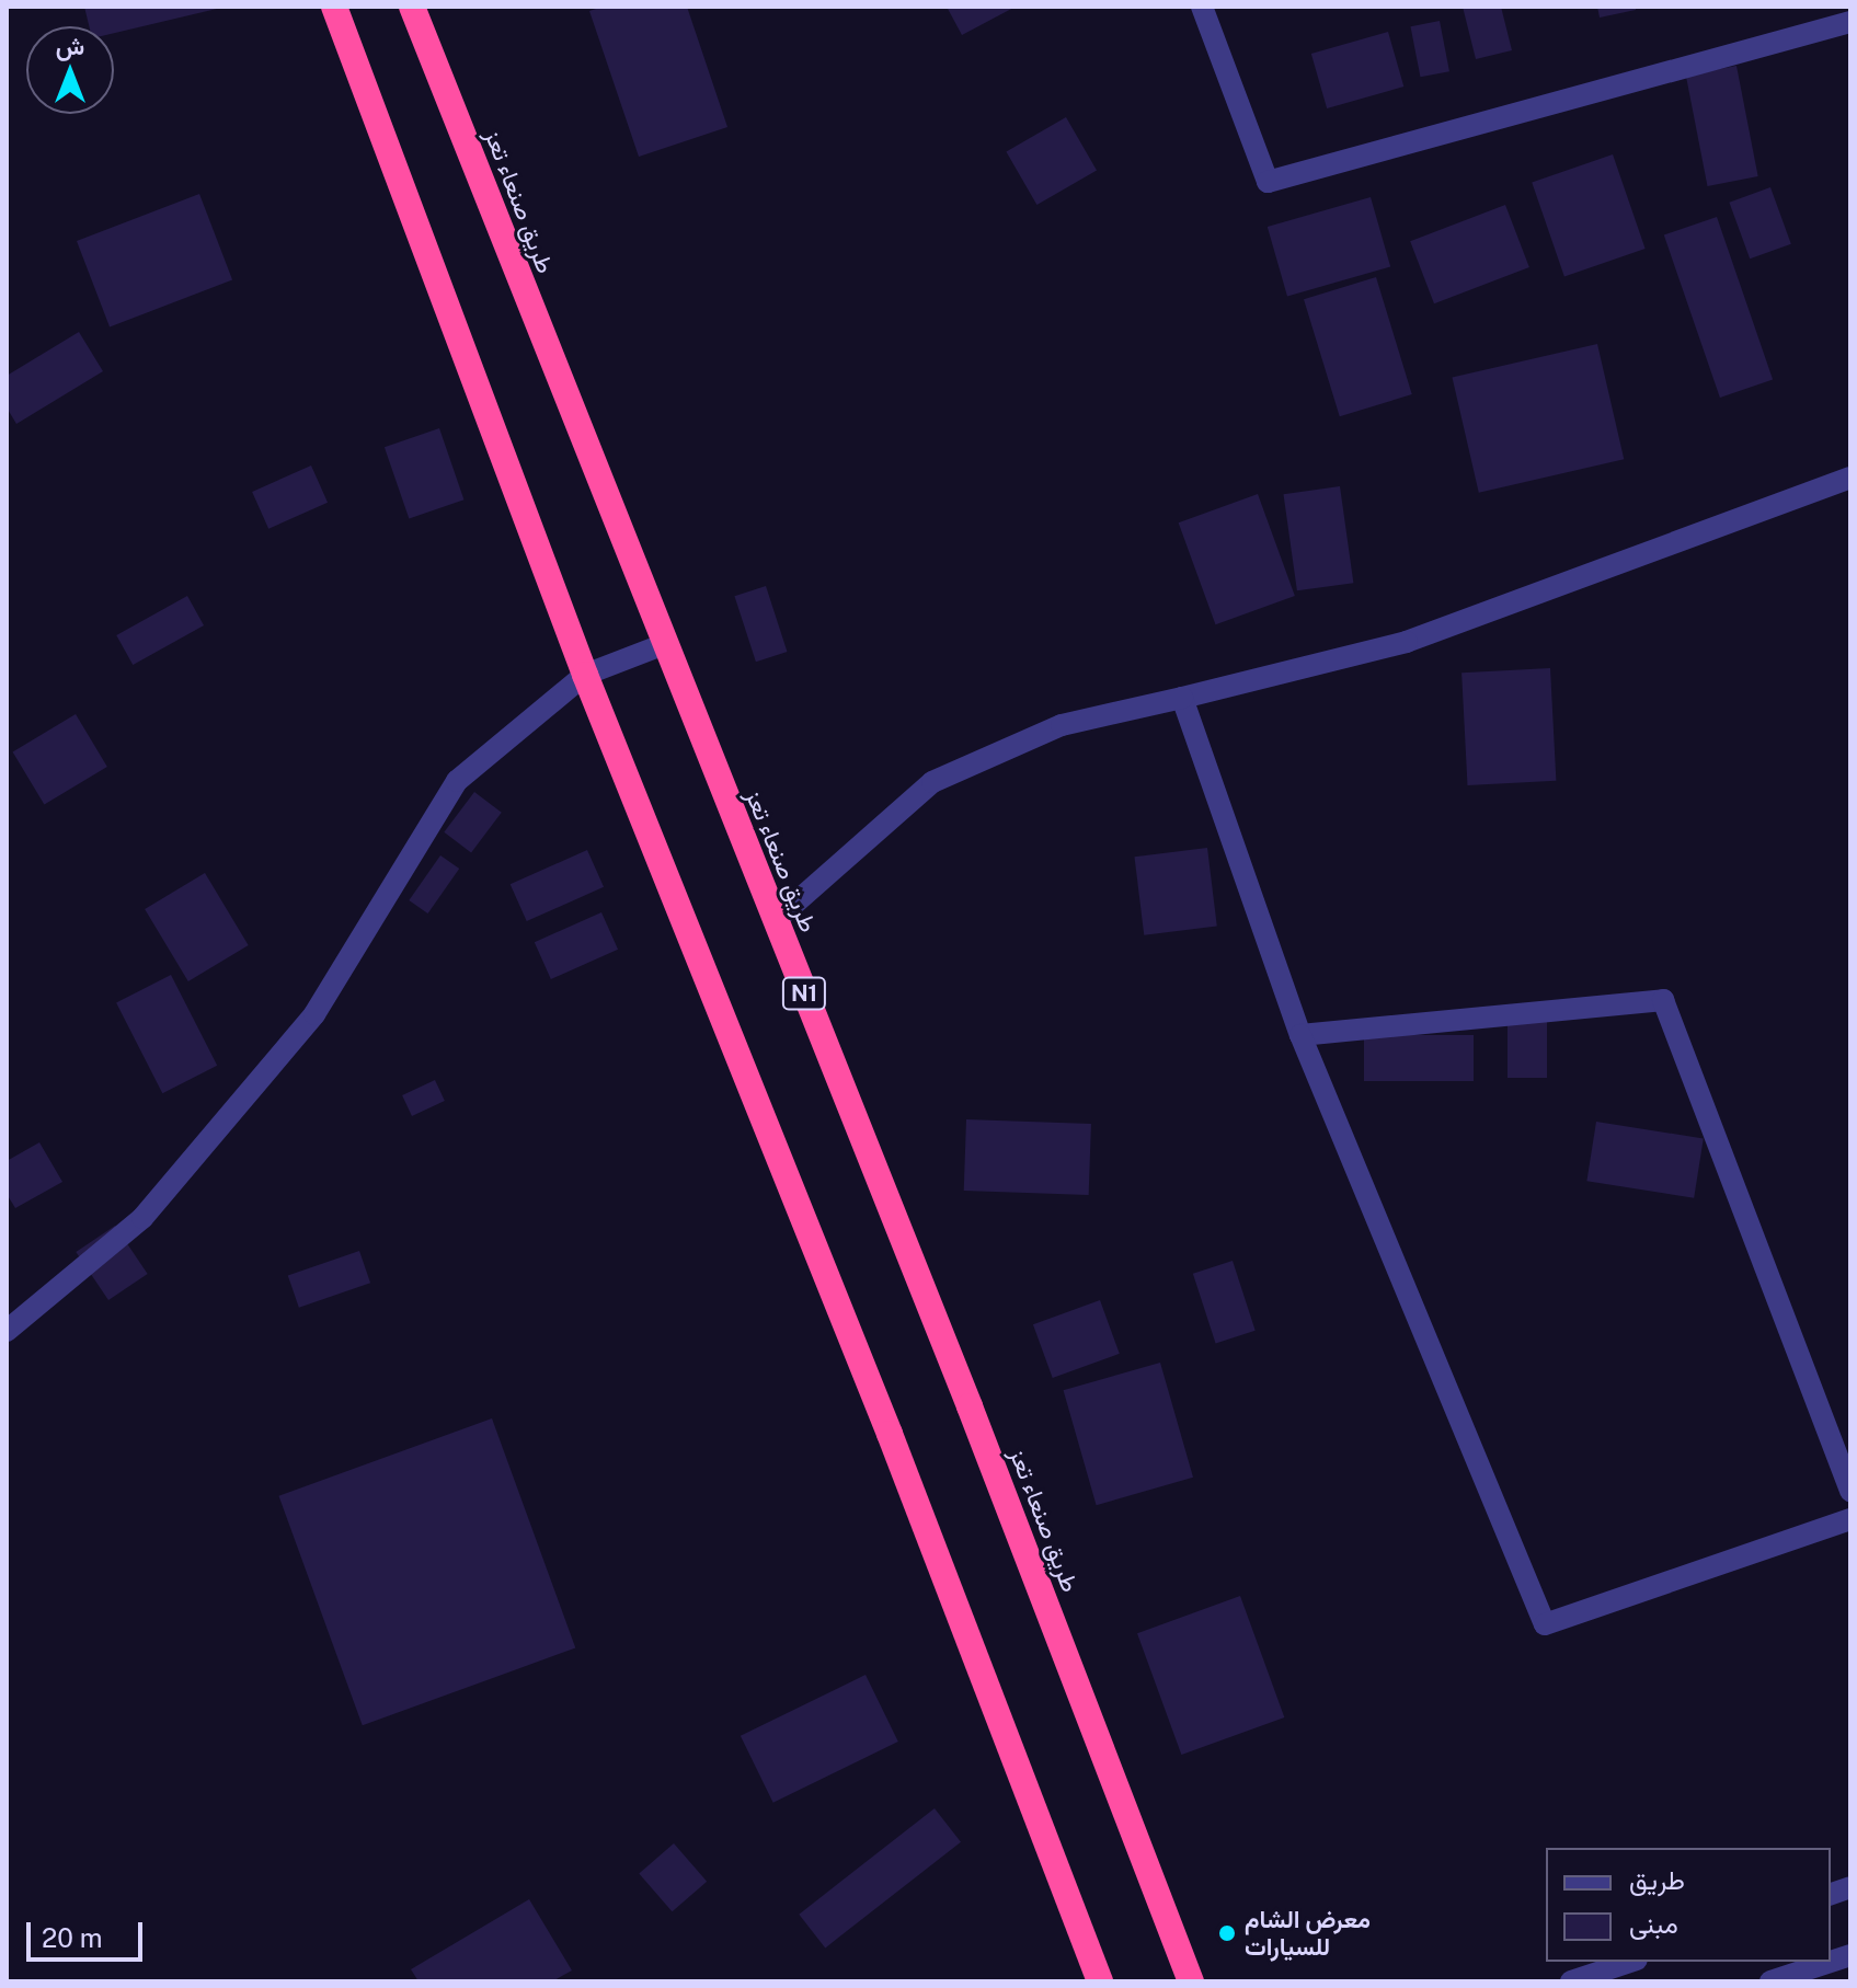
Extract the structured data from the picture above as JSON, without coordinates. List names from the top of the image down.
{
  "streets": {
    "highway": ["طريق صنعاء تعز", "N1"]
  },
  "places": ["معرض الشام للسيارات"],
  "legend": ["طريق", "مبنى"],
  "scale_bar": "20 m",
  "north": "top"
}
